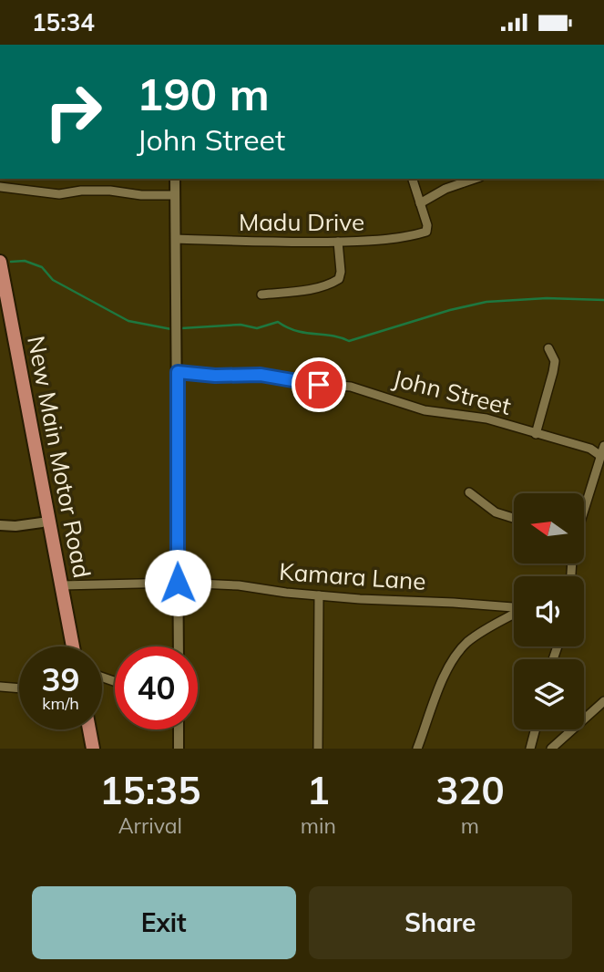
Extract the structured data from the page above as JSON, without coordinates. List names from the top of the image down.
{
  "streets": {
    "highway": ["New Main Motor Road"],
    "street": ["Madu Drive", "John Street", "Kamara Lane"]
  },
  "crossings": [
    ["New Main Motor Road", "Kamara Lane"]
  ],
  "north": "left",
  "page": {
    "status": "15:34",
    "turn": ["190 m", "John Street"],
    "speed": "39 km/h",
    "limit": "40",
    "eta": [
      "15:35",
      "Arrival",
      "1",
      "min",
      "320",
      "m"
    ],
    "buttons": ["Exit", "Share"]
  }
}
